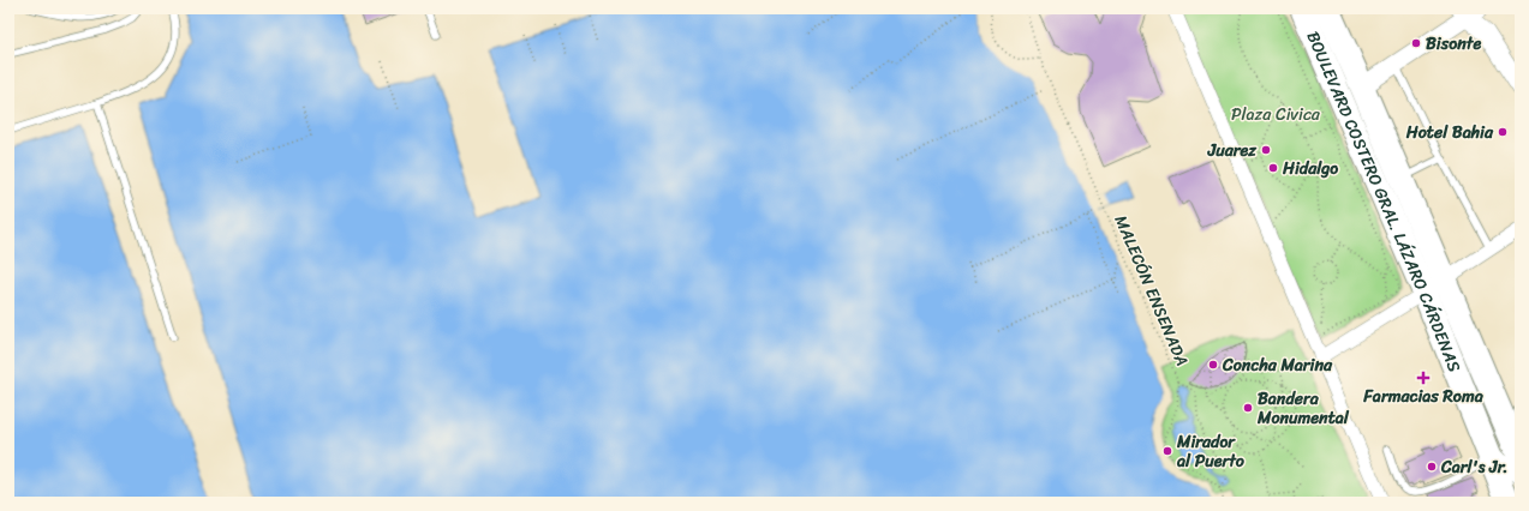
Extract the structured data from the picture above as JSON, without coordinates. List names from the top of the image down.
{
  "streets": {
    "highway": ["BOULEVARD COSTERO GRAL. LÁZARO CÁRDENAS"],
    "path": ["MALECÓN ENSENADA"]
  },
  "parks": ["Plaza Civica"],
  "places": {
    "other": [
      "Bisonte",
      "Hotel Bahia",
      "Juarez",
      "Hidalgo",
      "Concha Marina",
      "Bandera Monumental",
      "Mirador al Puerto",
      "Carl's Jr."
    ],
    "health": ["Farmacias Roma"]
  }
}
